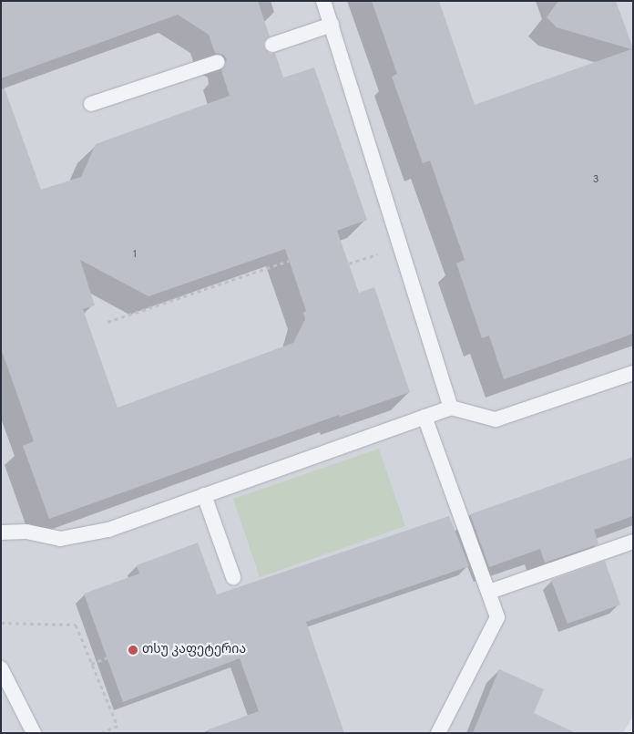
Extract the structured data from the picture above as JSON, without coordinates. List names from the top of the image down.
{
  "places": ["თსუ კაფეტერია"],
  "house_numbers": ["3", "1"]
}
